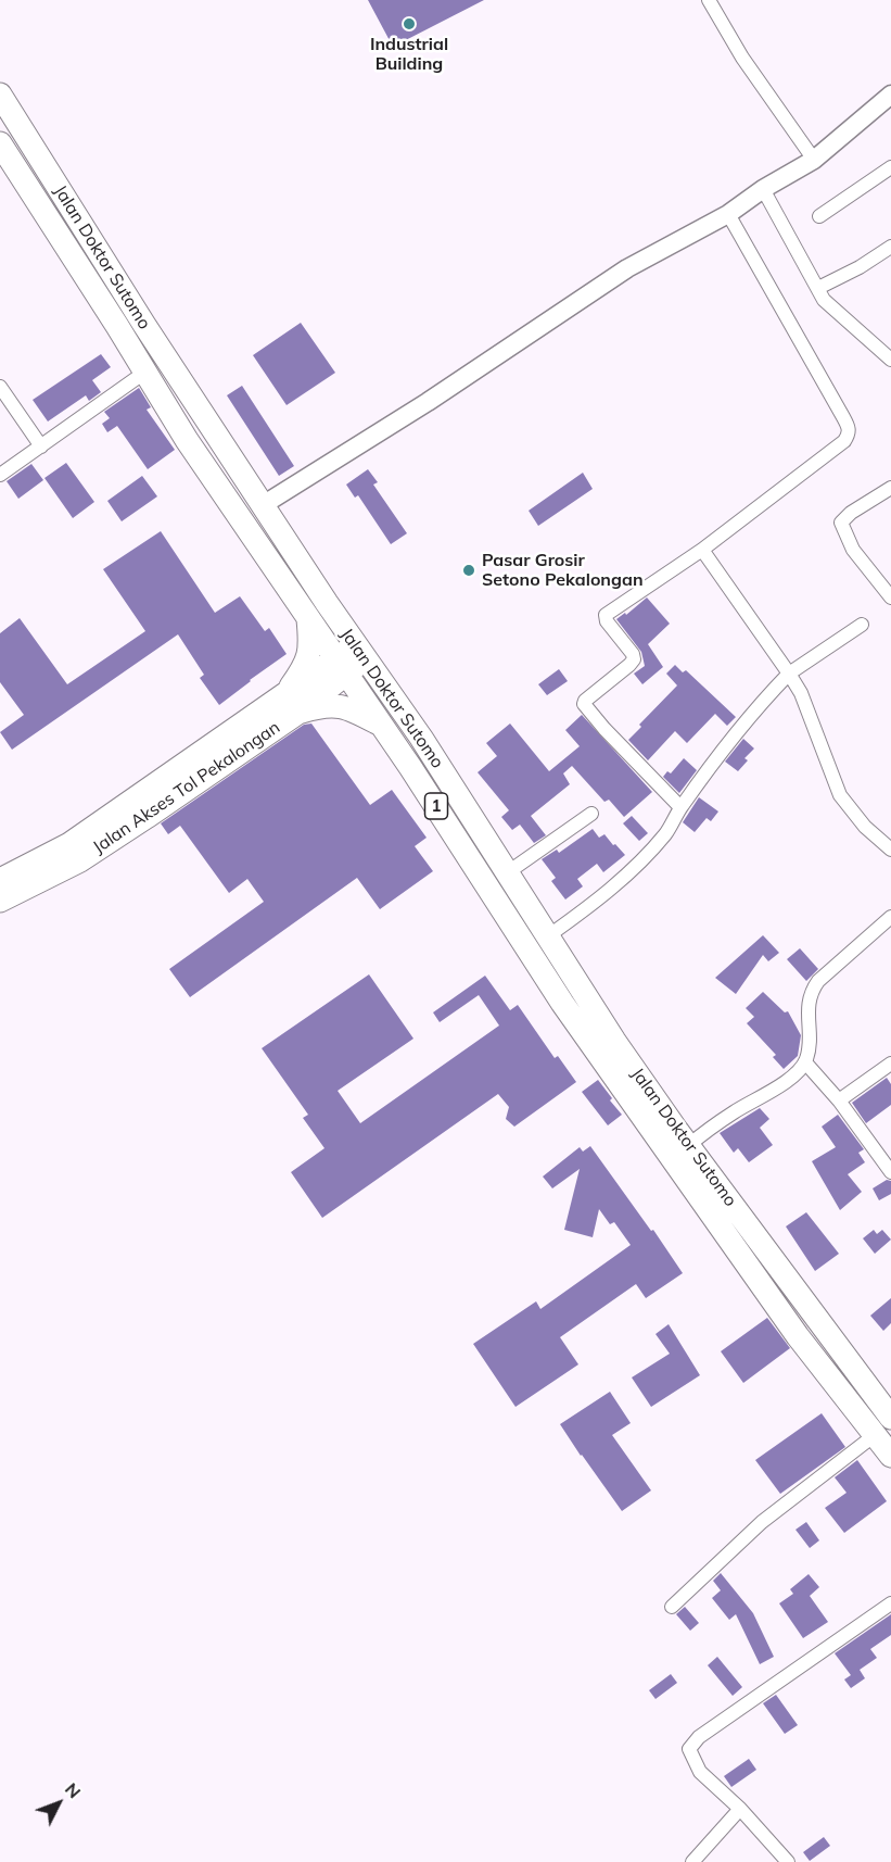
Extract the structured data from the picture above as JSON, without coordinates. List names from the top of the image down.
{
  "streets": {
    "highway": ["Jalan Doktor Sutomo", "Jalan Akses Tol Pekalongan", "1"]
  },
  "crossings": [
    ["Jalan Doktor Sutomo", "Jalan Akses Tol Pekalongan"]
  ],
  "places": ["Industrial Building", "Pasar Grosir Setono Pekalongan"],
  "north": "top right"
}
